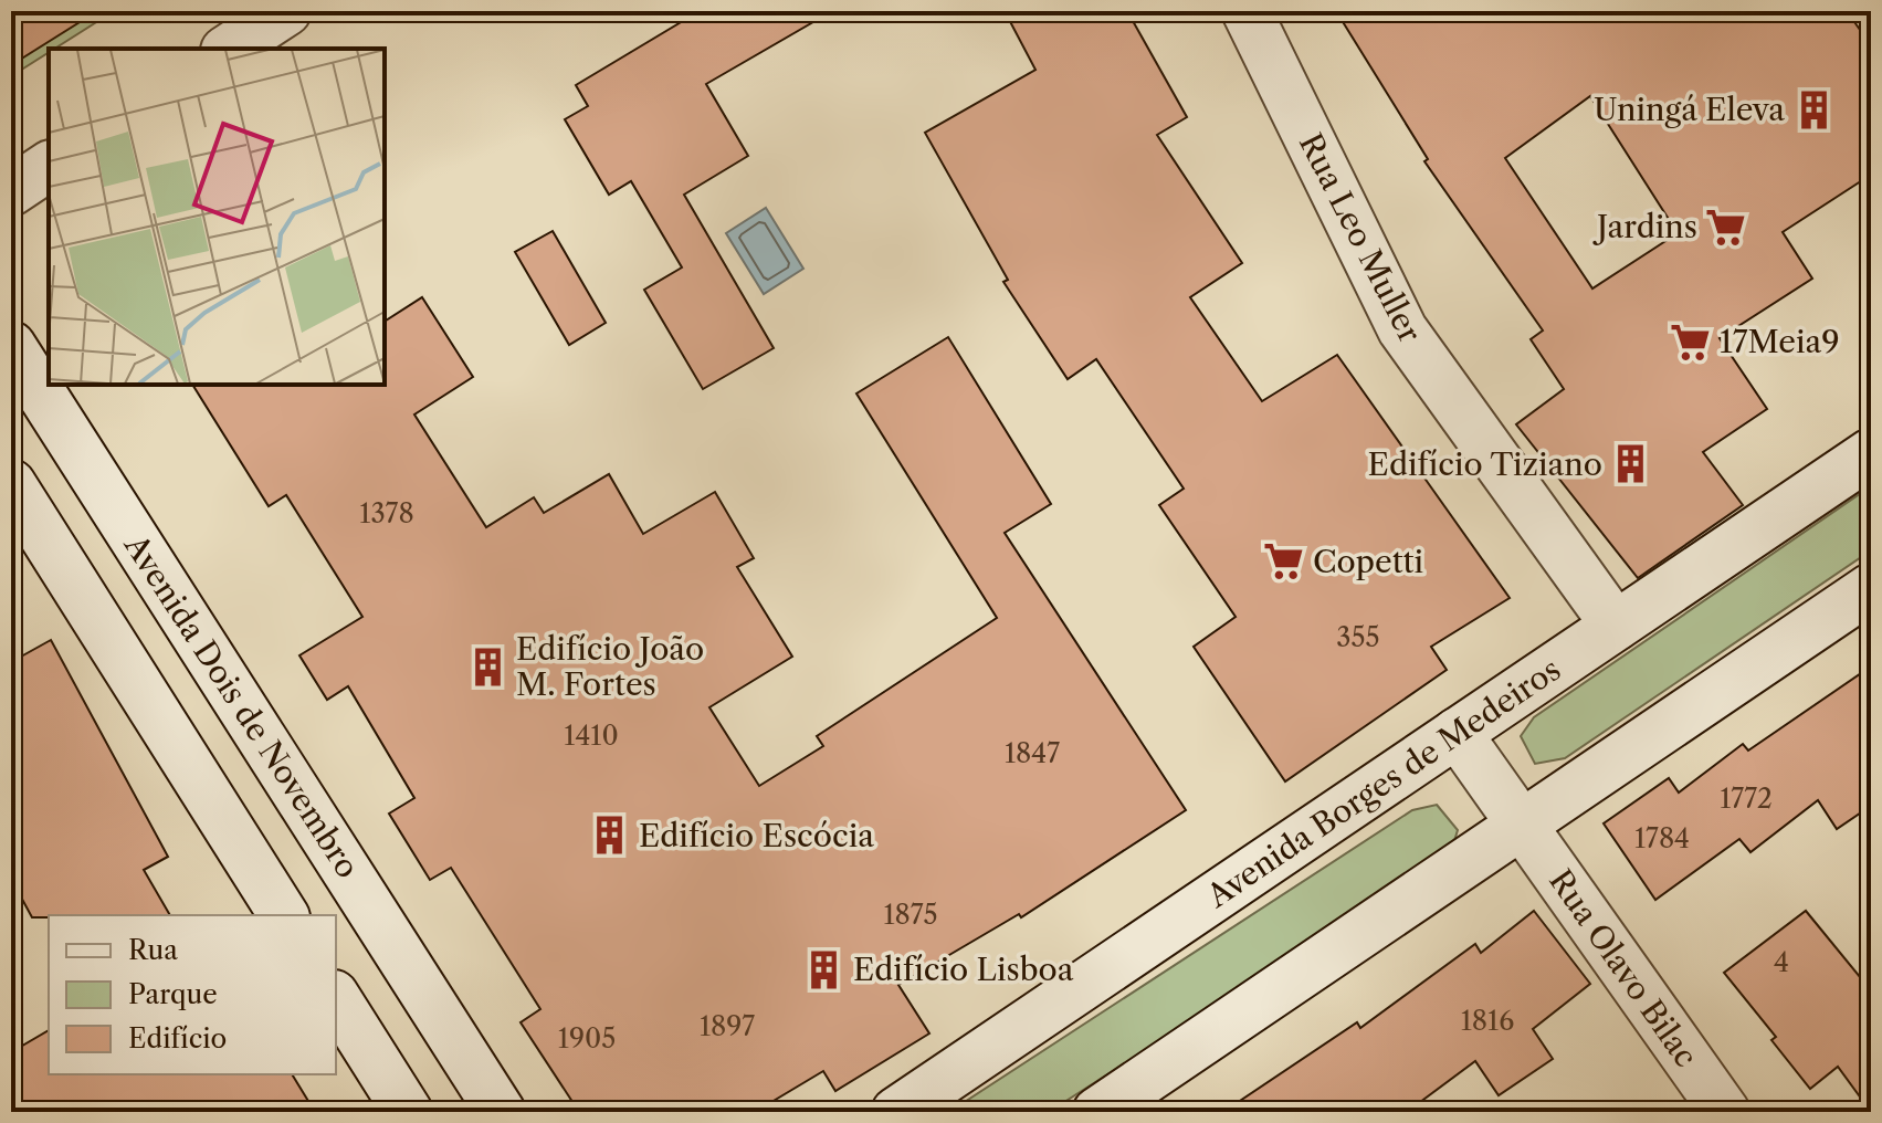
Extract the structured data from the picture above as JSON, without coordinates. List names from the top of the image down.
{
  "streets": {
    "street": [
      "Rua Leo Muller",
      "Avenida Dois de Novembro",
      "Avenida Borges de Medeiros",
      "Rua Olavo Bilac"
    ]
  },
  "crossings": [
    ["Rua Leo Muller", "Avenida Borges de Medeiros"],
    ["Avenida Borges de Medeiros", "Rua Olavo Bilac"]
  ],
  "places": {
    "building": [
      "Uningá Eleva",
      "Edifício Tiziano",
      "Edifício João M. Fortes",
      "Edifício Escócia",
      "Edifício Lisboa"
    ],
    "supermarket": ["Jardins", "17Meia9", "Copetti"]
  },
  "house_numbers": [
    "1378",
    "355",
    "1410",
    "1847",
    "1772",
    "1784",
    "1875",
    "4",
    "1816",
    "1897",
    "1905"
  ],
  "legend": ["Rua", "Parque", "Edifício"]
}
